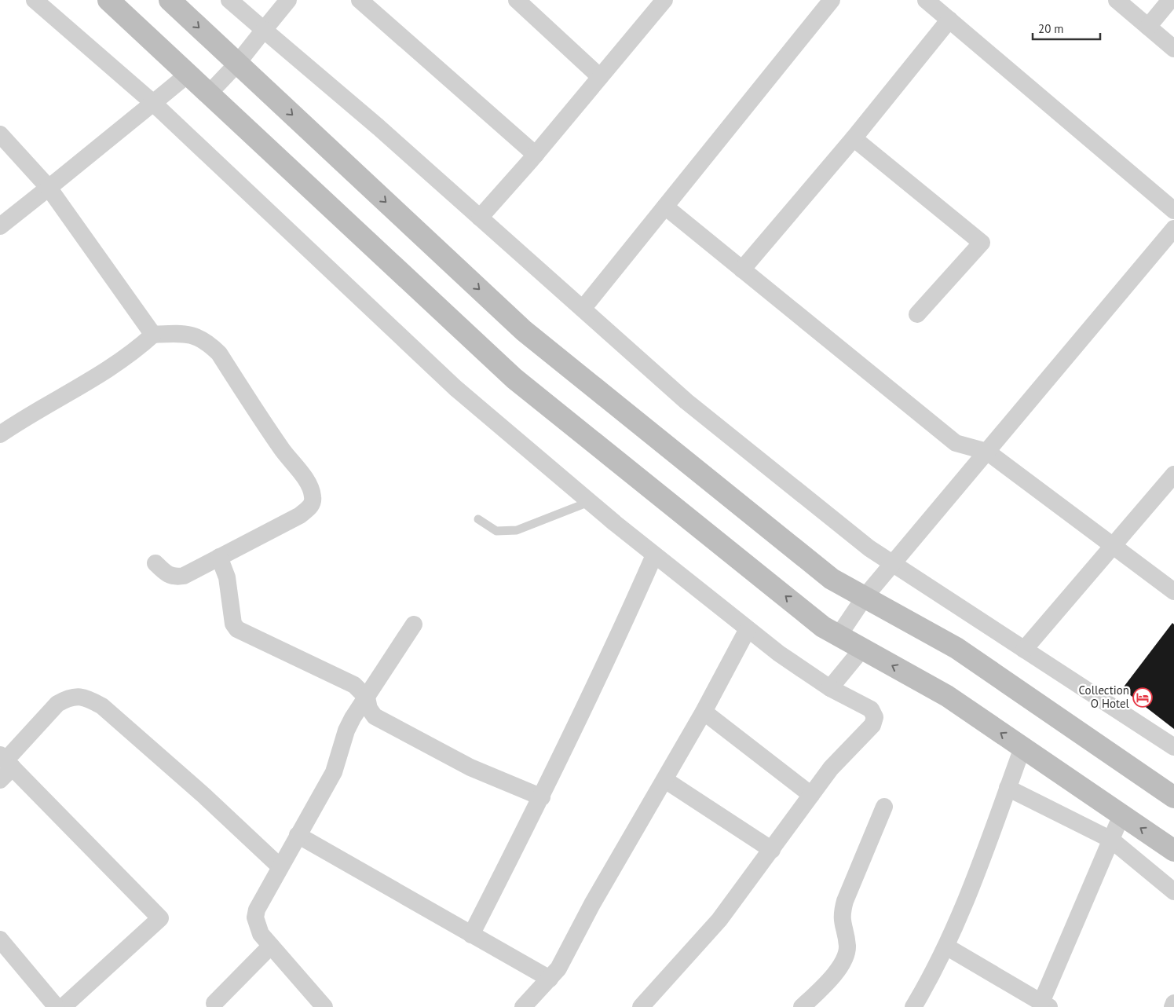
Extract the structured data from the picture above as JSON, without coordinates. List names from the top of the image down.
{
  "places": {
    "hotel": ["Collection O Hotel"]
  },
  "scale_bar": "20 m"
}
